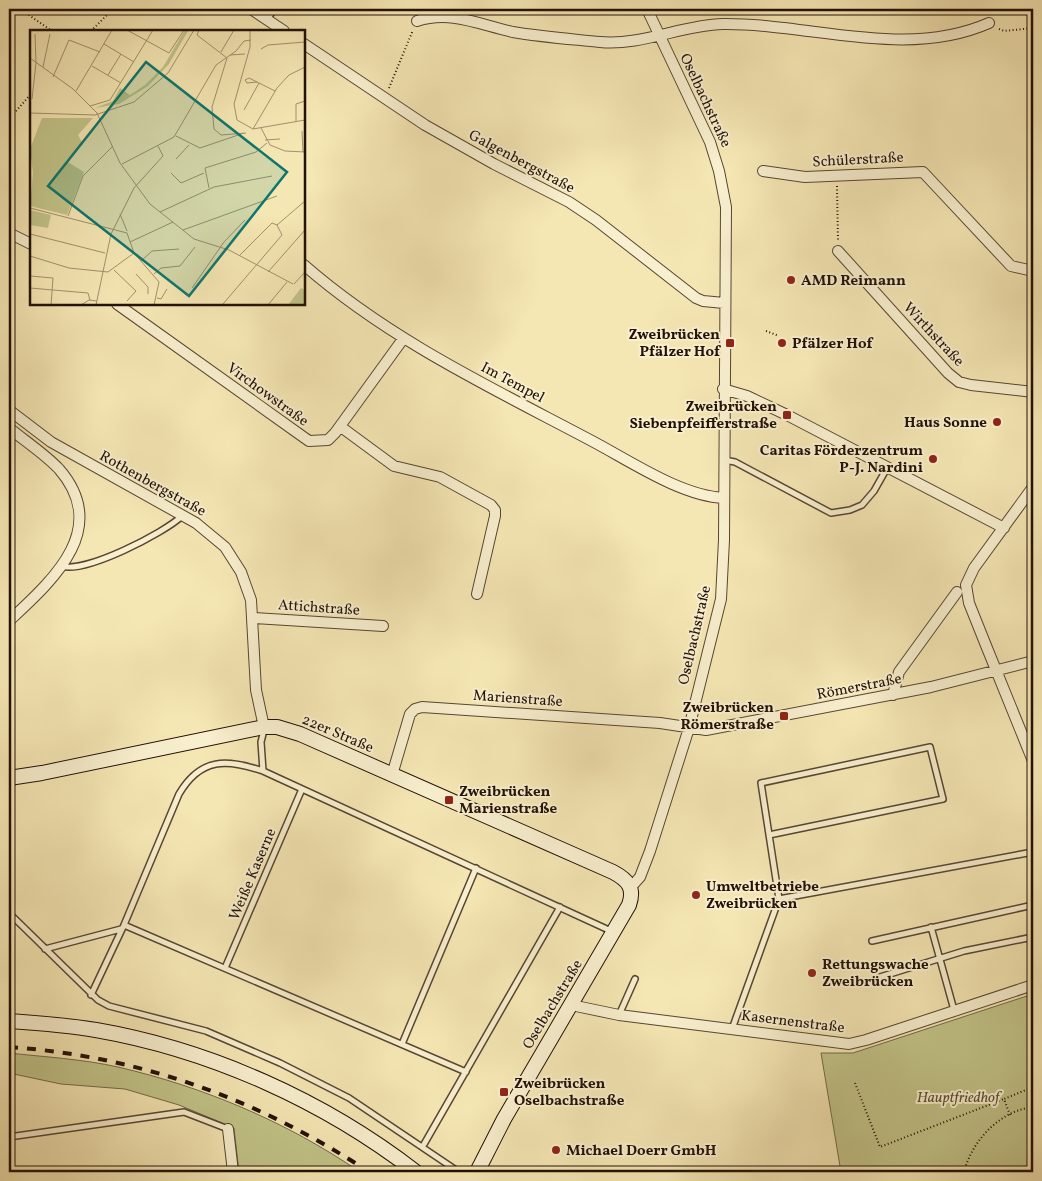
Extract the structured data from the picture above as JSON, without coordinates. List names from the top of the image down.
{
  "streets": {
    "street": [
      "Oselbachstraße",
      "Schülerstraße",
      "Galgenbergstraße",
      "Wirthstraße",
      "Im Tempel",
      "Virchowstraße",
      "Rothenbergstraße",
      "Attichstraße",
      "Römerstraße",
      "Marienstraße",
      "22er Straße",
      "Kasernenstraße"
    ],
    "lane": ["Weiße Kaserne"]
  },
  "crossings": [
    ["Oselbachstraße", "Galgenbergstraße"],
    ["Oselbachstraße", "Im Tempel"],
    ["Oselbachstraße", "Römerstraße"],
    ["Oselbachstraße", "Marienstraße"],
    ["Oselbachstraße", "22er Straße"],
    ["Oselbachstraße", "Kasernenstraße"],
    ["Im Tempel", "Virchowstraße"],
    ["Rothenbergstraße", "Attichstraße"],
    ["Rothenbergstraße", "22er Straße"],
    ["Römerstraße", "Marienstraße"],
    ["Marienstraße", "22er Straße"]
  ],
  "parks": ["Hauptfriedhof"],
  "places": {
    "other": [
      "AMD Reimann",
      "Pfälzer Hof",
      "Haus Sonne",
      "Caritas Förderzentrum P-J. Nardini",
      "Umweltbetriebe Zweibrücken",
      "Rettungswache Zweibrücken",
      "Michael Doerr GmbH"
    ],
    "transit": [
      "Zweibrücken Pfälzer Hof",
      "Zweibrücken Siebenpfeifferstraße",
      "Zweibrücken Römerstraße",
      "Zweibrücken Marienstraße",
      "Zweibrücken Oselbachstraße"
    ]
  }
}
